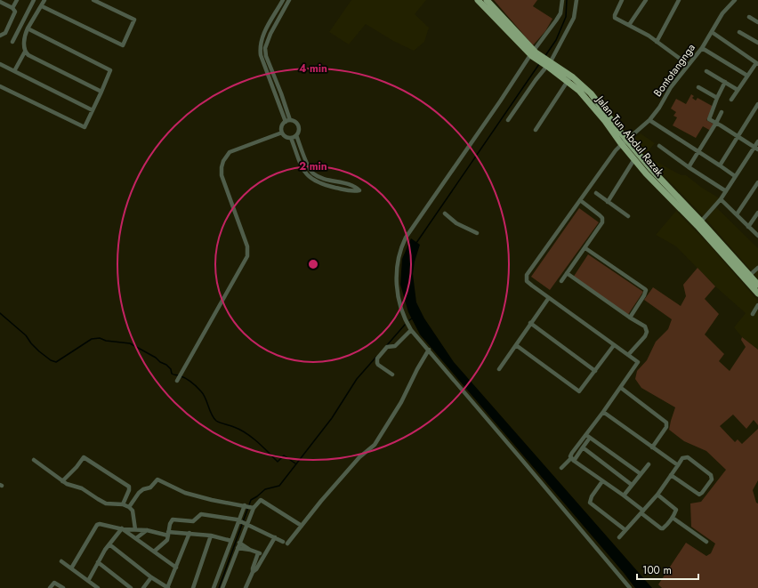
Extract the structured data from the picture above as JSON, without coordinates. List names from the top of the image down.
{
  "streets": {
    "main road": ["Jalan Tun Abdul Razak"],
    "street": ["Bontotangnga"]
  },
  "crossings": [
    ["Bontotangnga", "Jalan Tun Abdul Razak"]
  ],
  "scale_bar": "100 m",
  "rings": ["4 min", "2 min"]
}
